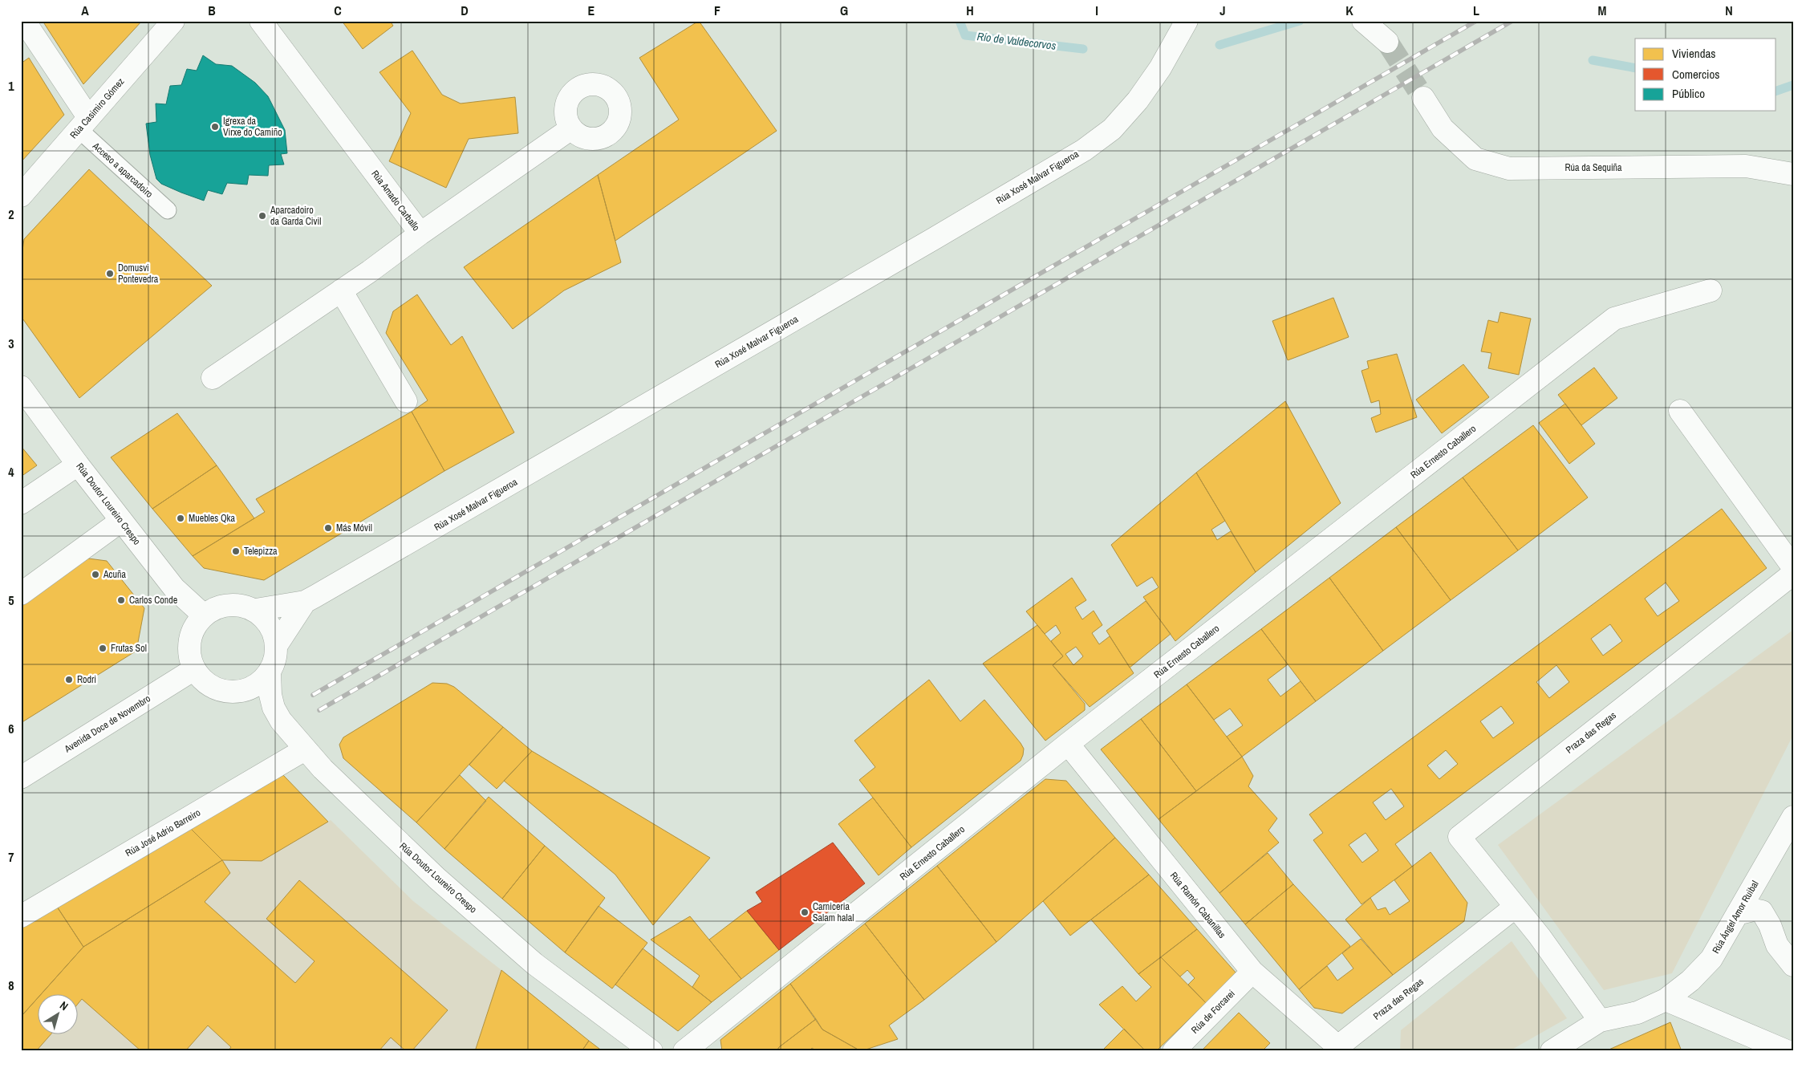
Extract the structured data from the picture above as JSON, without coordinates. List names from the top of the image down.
{
  "streets": {
    "street": [
      "Rúa Casimiro Gómez",
      "Rúa da Sequiña",
      "Rúa Xosé Malvar Figueroa",
      "Rúa Amado Carballo",
      "Rúa Ernesto Caballero",
      "Rúa Doutor Loureiro Crespo",
      "Avenida Doce de Novembro",
      "Praza das Regas",
      "Rúa José Adrio Barreiro",
      "Rúa Ramón Cabanillas",
      "Rúa Ángel Amor Ruibal",
      "Rúa de Forcarei"
    ],
    "lane": ["Acceso a aparcadoiro"]
  },
  "crossings": [
    ["Rúa Casimiro Gómez", "Acceso a aparcadoiro"],
    ["Rúa Xosé Malvar Figueroa", "Rúa Doutor Loureiro Crespo"],
    ["Rúa Xosé Malvar Figueroa", "Avenida Doce de Novembro"],
    ["Rúa Ernesto Caballero", "Rúa Ramón Cabanillas"],
    ["Rúa Doutor Loureiro Crespo", "Avenida Doce de Novembro"],
    ["Rúa Doutor Loureiro Crespo", "Rúa José Adrio Barreiro"],
    ["Praza das Regas", "Rúa Ramón Cabanillas"],
    ["Praza das Regas", "Rúa Ángel Amor Ruibal"],
    ["Rúa Ramón Cabanillas", "Rúa de Forcarei"]
  ],
  "water": ["Río de Valdecorvos"],
  "places": [
    "Igrexa da Virxe do Camiño",
    "Aparcadoiro da Garda Civil",
    "Domusvi Pontevedra",
    "Muebles Qka",
    "Más Móvil",
    "Telepizza",
    "Acuña",
    "Carlos Conde",
    "Frutas Sol",
    "Rodri",
    "Carniceria Salam halal"
  ],
  "legend": ["Viviendas", "Comercios", "Público"],
  "north": "top right",
  "grid": {
    "columns": [
      "A",
      "B",
      "C",
      "D",
      "E",
      "F",
      "G",
      "H",
      "I",
      "J",
      "K",
      "L",
      "M",
      "N"
    ],
    "rows": [
      "1",
      "2",
      "3",
      "4",
      "5",
      "6",
      "7",
      "8"
    ]
  }
}
